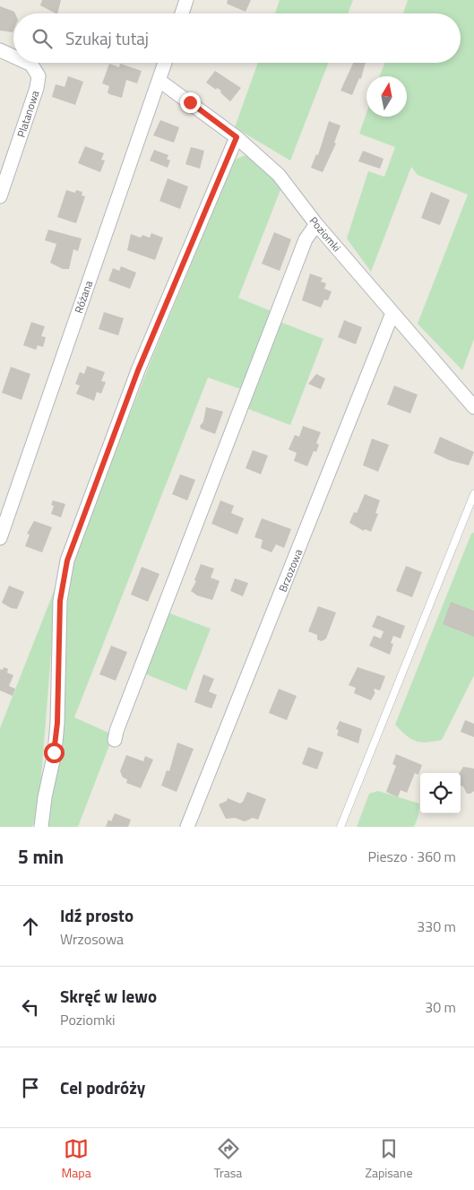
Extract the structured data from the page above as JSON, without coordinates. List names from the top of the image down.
{
  "streets": {
    "street": [
      "Platanowa",
      "Poziomki",
      "Różana",
      "Brzozowa"
    ]
  },
  "crossings": [
    ["Poziomki", "Różana"],
    ["Poziomki", "Brzozowa"]
  ],
  "north": "top",
  "page": {
    "search": "Szukaj tutaj",
    "heading": ["5 min", "Pieszo · 360 m"],
    "list": [
      ["Idź prosto", "Wrzosowa", "330 m"],
      ["Skręć w lewo", "Poziomki", "30 m"],
      "Cel podróży"
    ],
    "nav": ["Mapa", "Trasa", "Zapisane"]
  }
}
